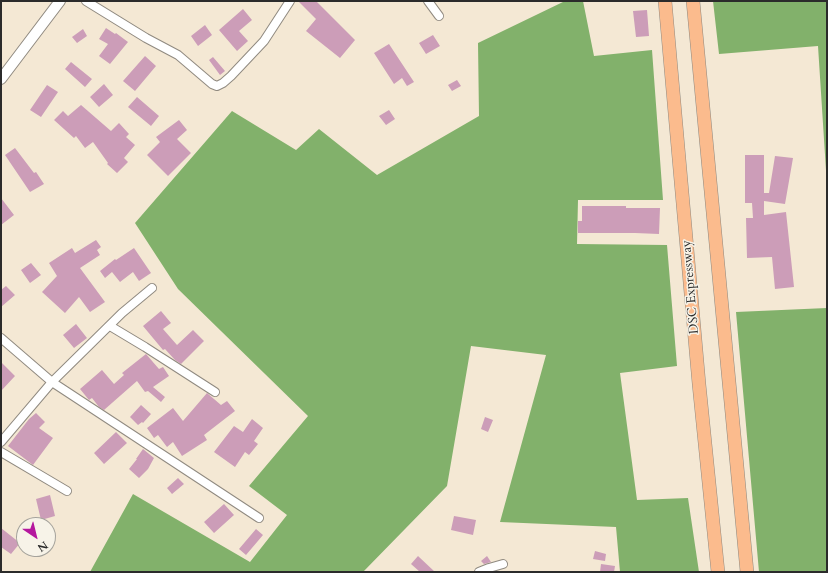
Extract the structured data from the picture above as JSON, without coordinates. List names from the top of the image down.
{
  "streets": {
    "main road": ["DSC Expressway"]
  },
  "north": "bottom right"
}
